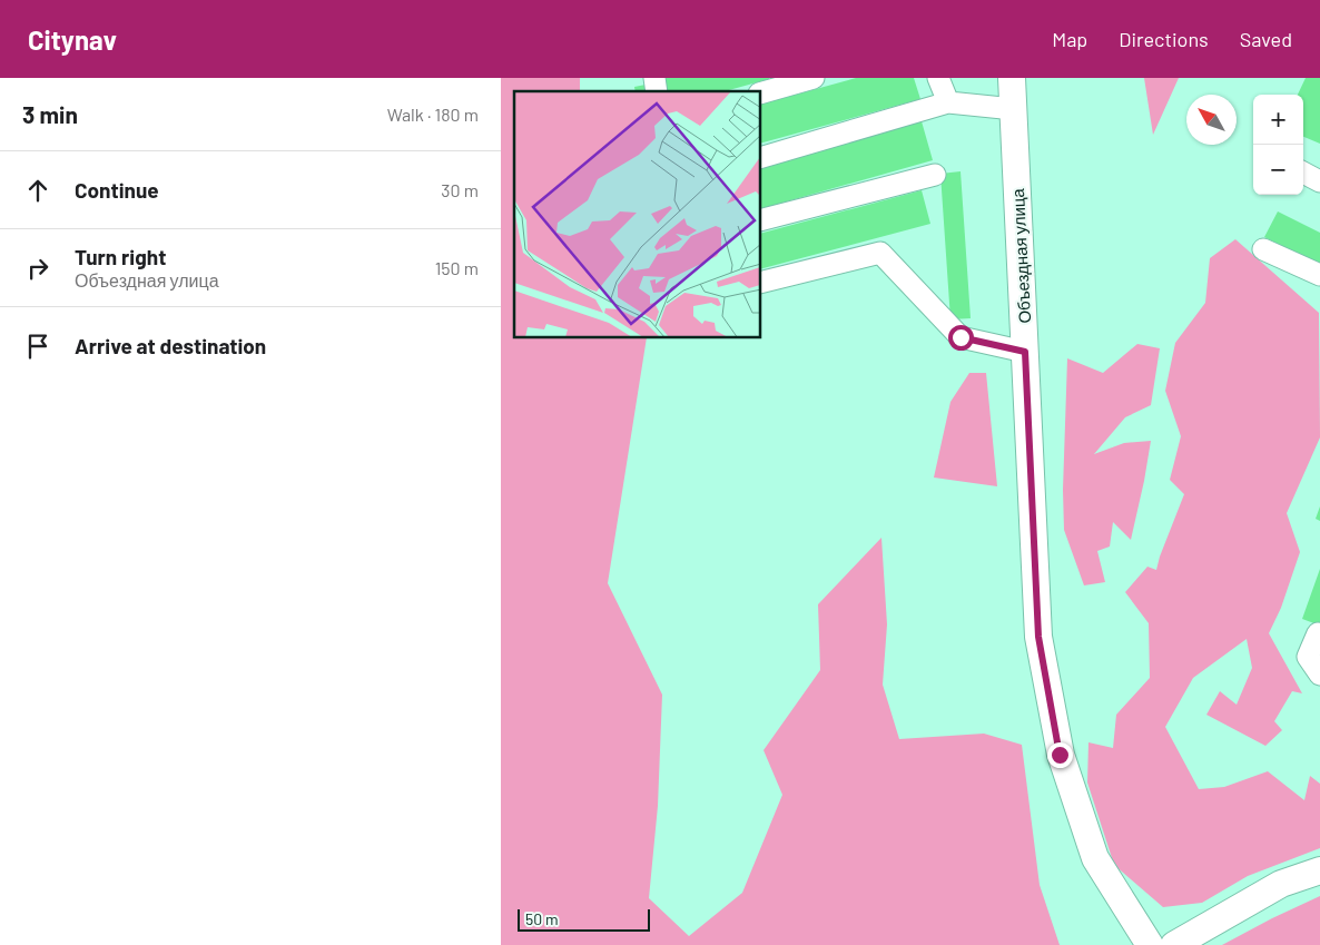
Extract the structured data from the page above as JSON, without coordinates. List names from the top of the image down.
{
  "streets": {
    "main road": ["Объездная улица"]
  },
  "scale_bar": "50 m",
  "north": "top left",
  "page": {
    "header": "Citynav",
    "nav": ["Map", "Directions", "Saved"],
    "heading": ["3 min", "Walk · 180 m"],
    "map_buttons": ["+", "−"],
    "list": [
      ["Continue", "30 m"],
      ["Turn right", "Объездная улица", "150 m"],
      "Arrive at destination"
    ],
    "scale": "50 m"
  }
}
